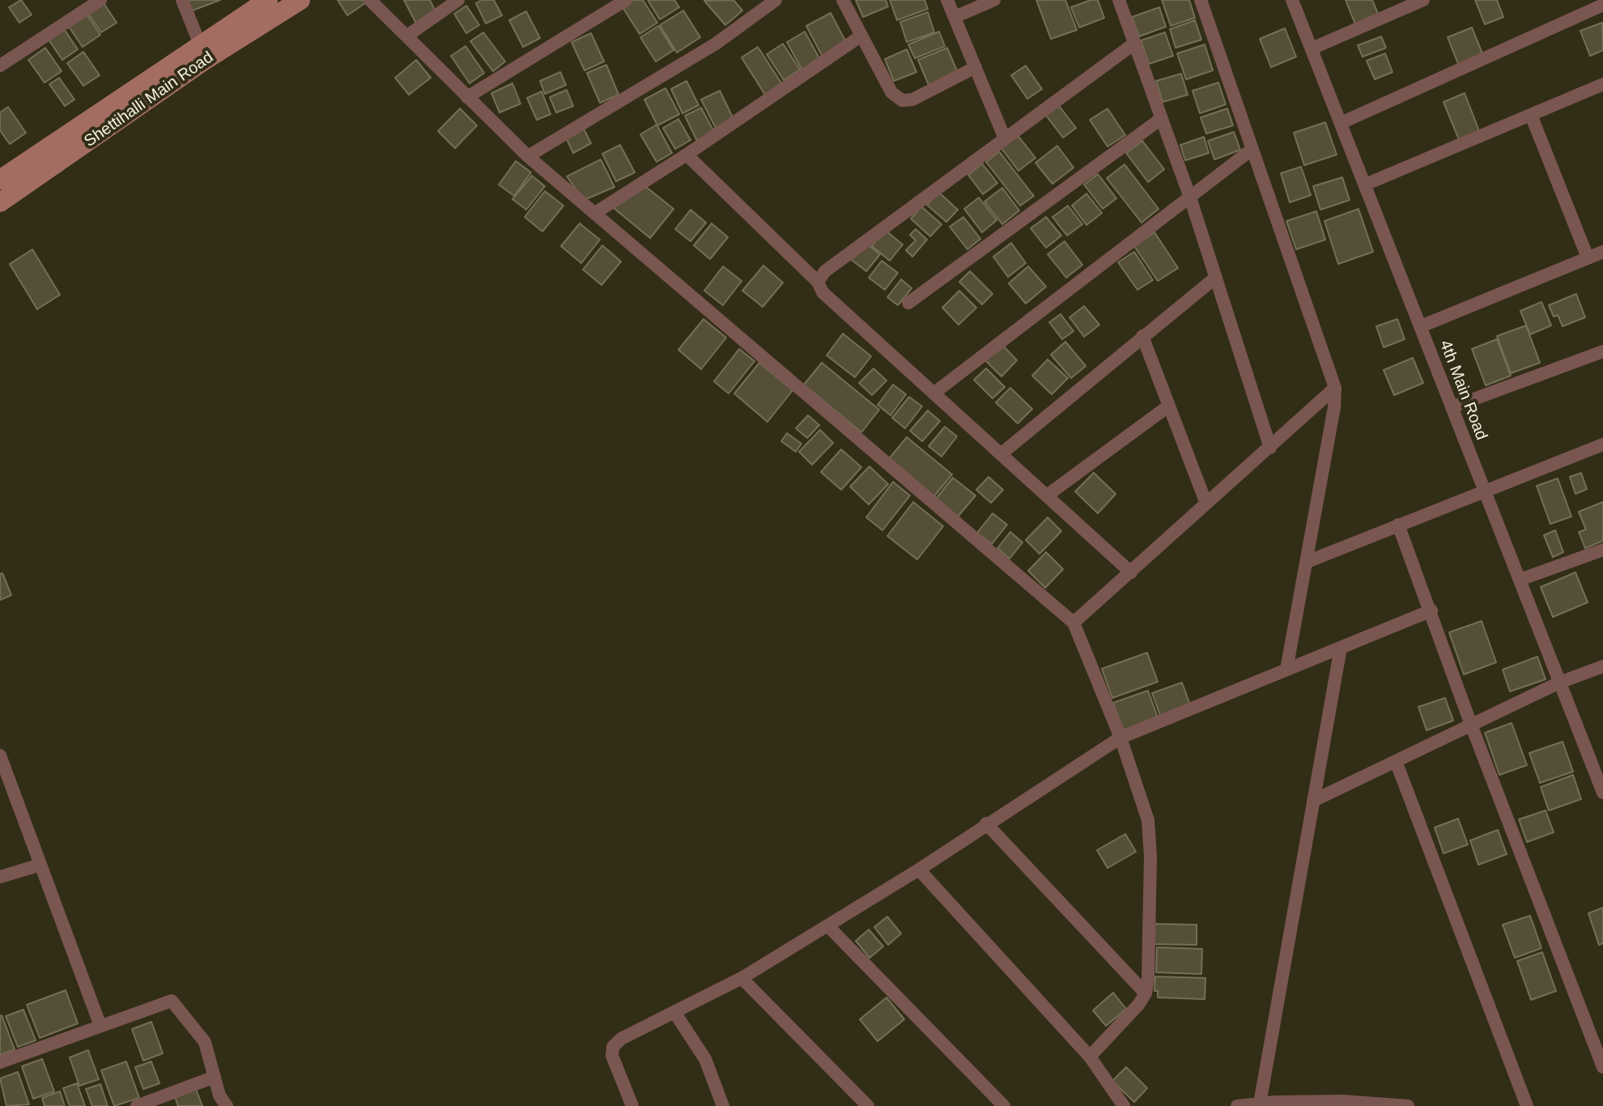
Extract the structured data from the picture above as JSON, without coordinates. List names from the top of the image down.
{
  "streets": {
    "main road": ["Shettihalli Main Road"],
    "street": ["4th Main Road"]
  }
}
